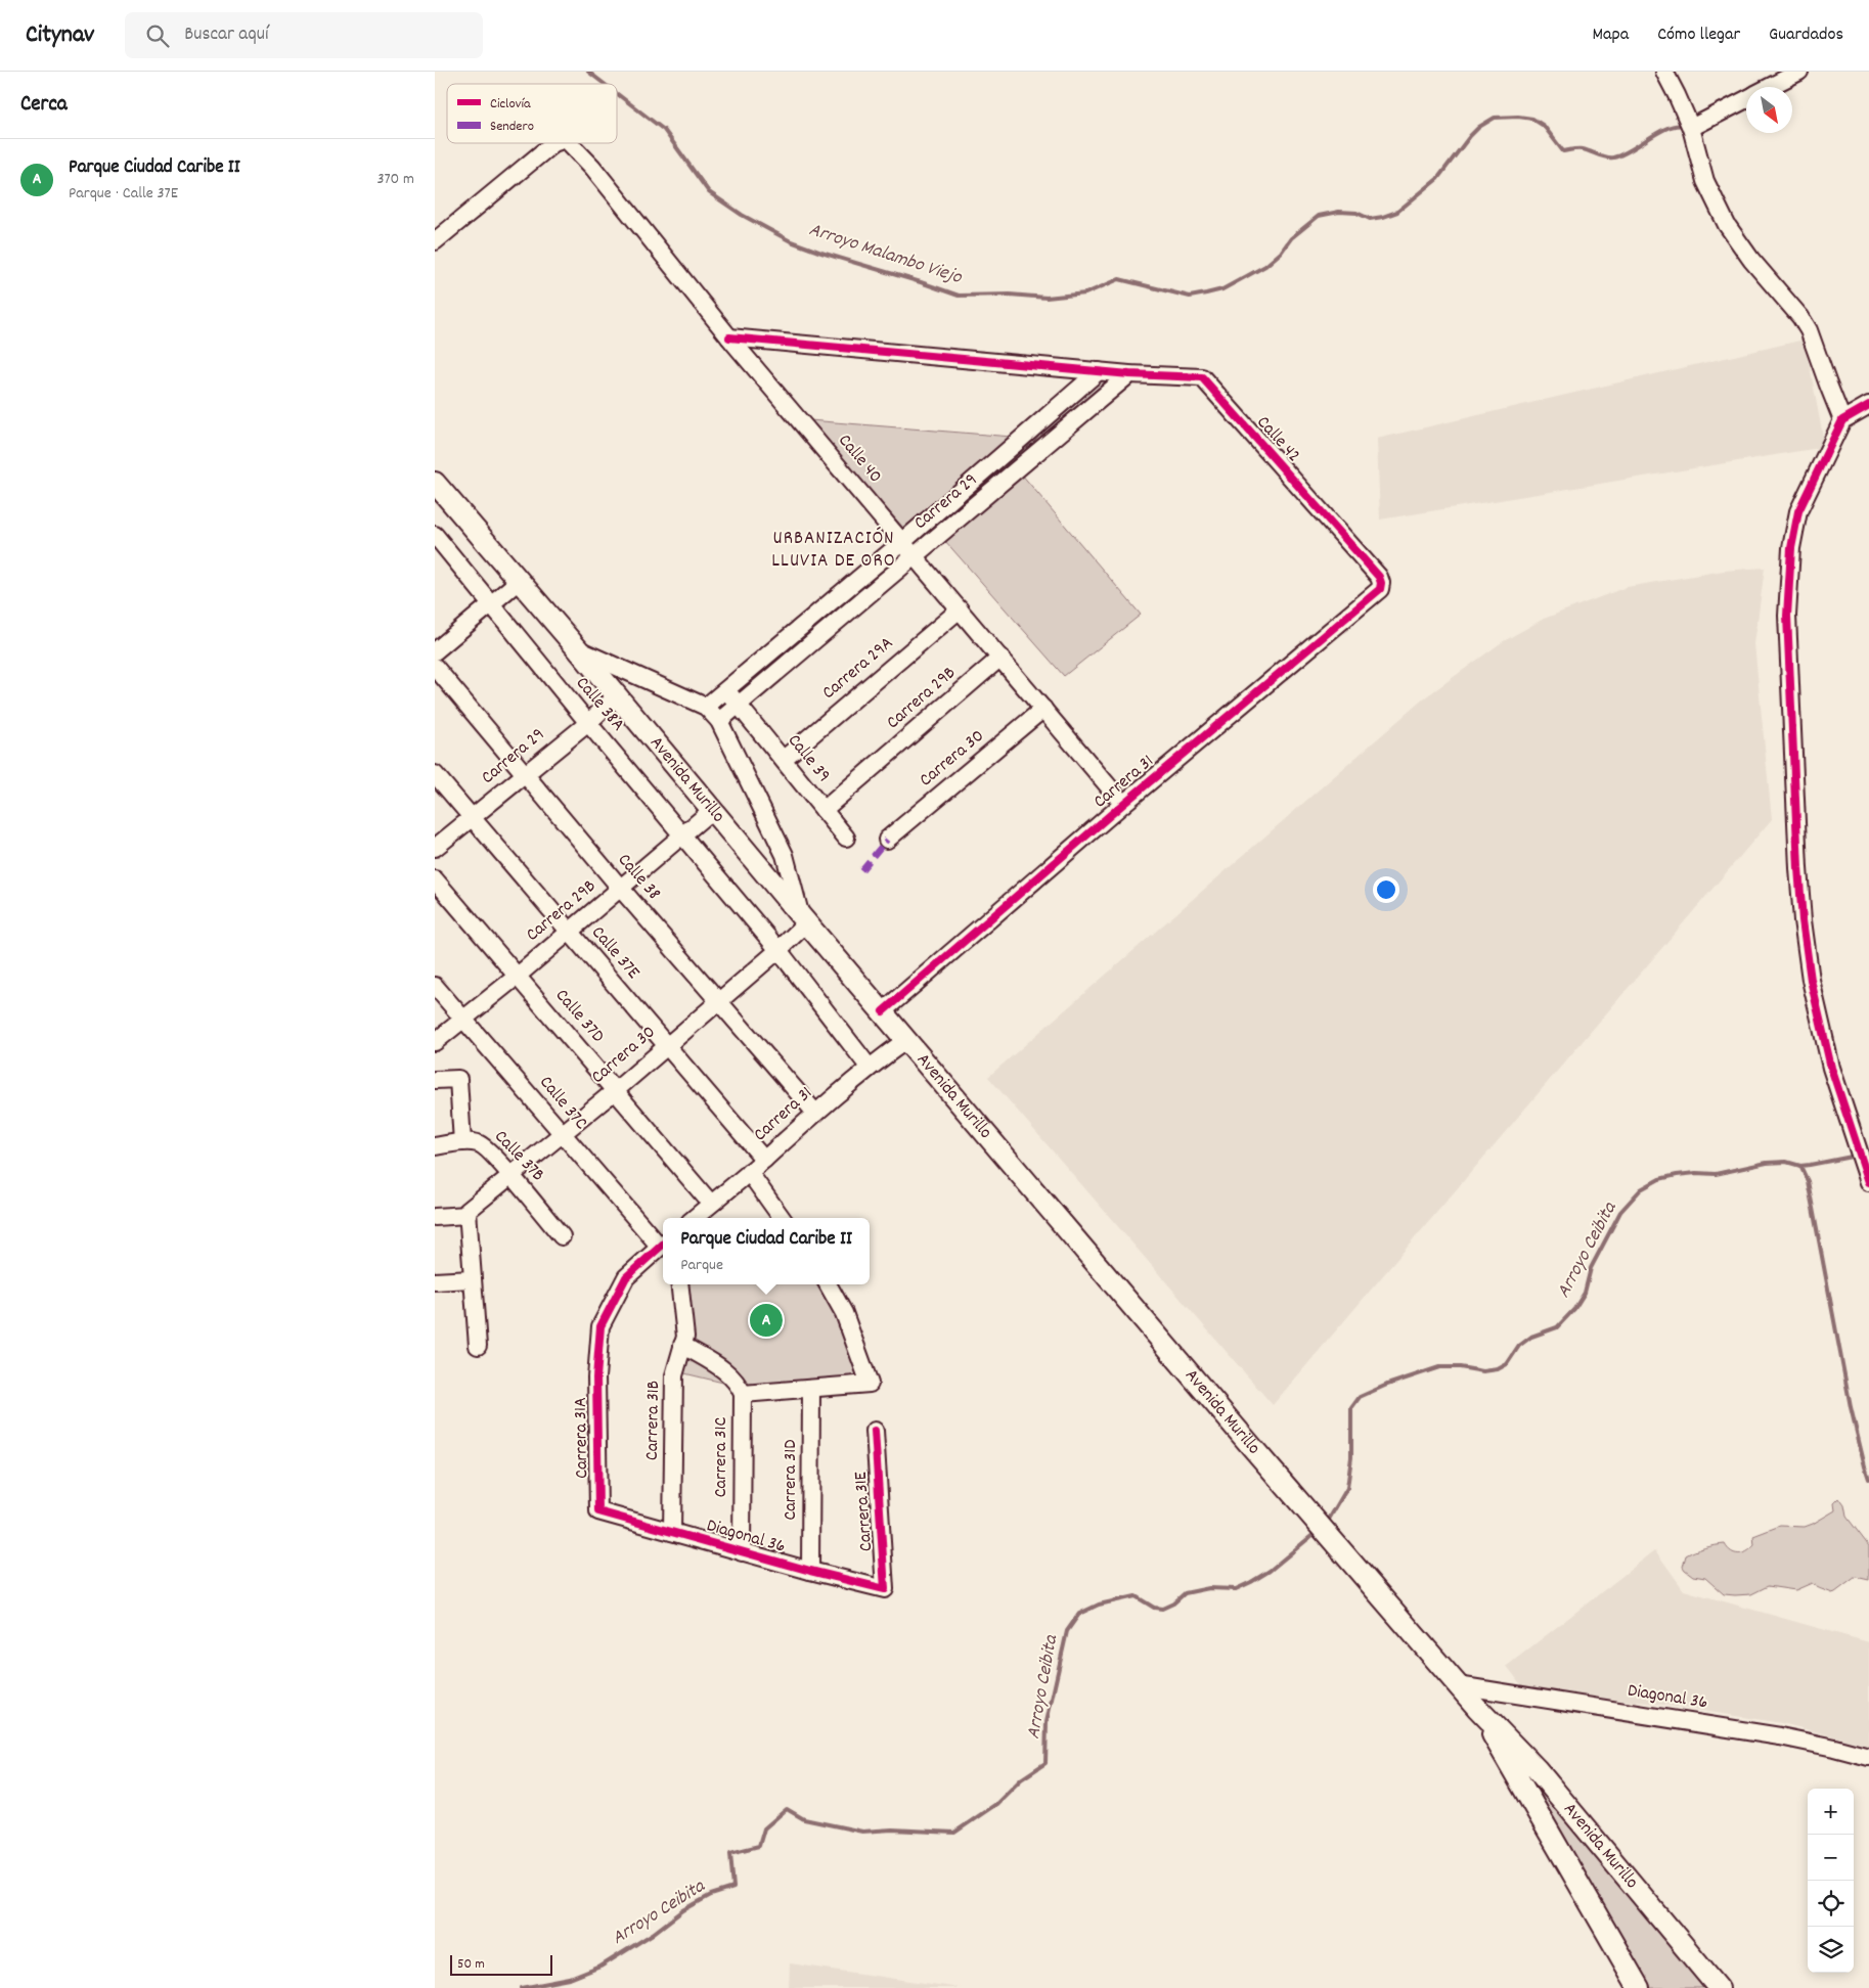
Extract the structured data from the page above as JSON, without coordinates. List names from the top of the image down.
{
  "streets": {
    "main road": ["Avenida Murillo"],
    "street": [
      "Calle 42",
      "Calle 40",
      "Carrera 29",
      "Carrera 29A",
      "Carrera 29B",
      "Calle 38A",
      "Calle 39",
      "Carrera 30",
      "Carrera 31",
      "Calle 38",
      "Calle 37E",
      "Calle 37D",
      "Calle 37C",
      "Calle 37B",
      "Carrera 31B",
      "Carrera 31A",
      "Carrera 31C",
      "Carrera 31D",
      "Carrera 31E",
      "Diagonal 36"
    ]
  },
  "crossings": [
    ["Calle 42", "Calle 40"],
    ["Calle 42", "Carrera 29"],
    ["Calle 42", "Carrera 31"],
    ["Calle 40", "Carrera 29"],
    ["Calle 40", "Carrera 29A"],
    ["Calle 40", "Carrera 29B"],
    ["Calle 40", "Carrera 30"],
    ["Calle 40", "Carrera 31"],
    ["Carrera 29", "Calle 38A"],
    ["Carrera 29", "Calle 39"],
    ["Carrera 29", "Avenida Murillo"],
    ["Carrera 29", "Calle 38"],
    ["Carrera 29", "Calle 37E"],
    ["Carrera 29A", "Calle 39"],
    ["Carrera 29B", "Calle 38A"],
    ["Carrera 29B", "Calle 39"],
    ["Carrera 29B", "Avenida Murillo"],
    ["Carrera 29B", "Calle 38"],
    ["Carrera 29B", "Calle 37E"],
    ["Carrera 29B", "Calle 37D"],
    ["Carrera 29B", "Calle 37C"],
    ["Calle 38A", "Carrera 30"],
    ["Calle 38A", "Carrera 31"],
    ["Carrera 30", "Avenida Murillo"],
    ["Carrera 30", "Calle 38"],
    ["Carrera 30", "Calle 37E"],
    ["Carrera 30", "Calle 37D"],
    ["Carrera 30", "Calle 37C"],
    ["Carrera 30", "Calle 37B"],
    ["Avenida Murillo", "Carrera 31"],
    ["Avenida Murillo", "Diagonal 36"],
    ["Carrera 31", "Calle 38"],
    ["Carrera 31", "Calle 37E"],
    ["Carrera 31", "Calle 37D"],
    ["Calle 37C", "Carrera 31A"],
    ["Carrera 31B", "Diagonal 36"],
    ["Carrera 31A", "Diagonal 36"],
    ["Carrera 31C", "Diagonal 36"],
    ["Carrera 31D", "Diagonal 36"],
    ["Carrera 31E", "Diagonal 36"]
  ],
  "districts": ["URBANIZACIÓN LLUVIA DE ORO"],
  "water": ["Arroyo Malambo Viejo", "Arroyo Ceibita"],
  "legend": ["Ciclovía", "Sendero"],
  "scale_bar": "50 m",
  "north": "bottom right",
  "page": {
    "header": "Citynav",
    "search": "Buscar aquí",
    "nav": ["Mapa", "Cómo llegar", "Guardados"],
    "heading": "Cerca",
    "list": [
      {
        "mark": "A",
        "name": "Parque Ciudad Caribe II",
        "note": "Parque · Calle 37E",
        "value": "370 m"
      }
    ],
    "popup": ["Parque Ciudad Caribe II", "Parque"],
    "pins": "A",
    "map_buttons": ["+", "−"],
    "scale": "50 m"
  }
}
